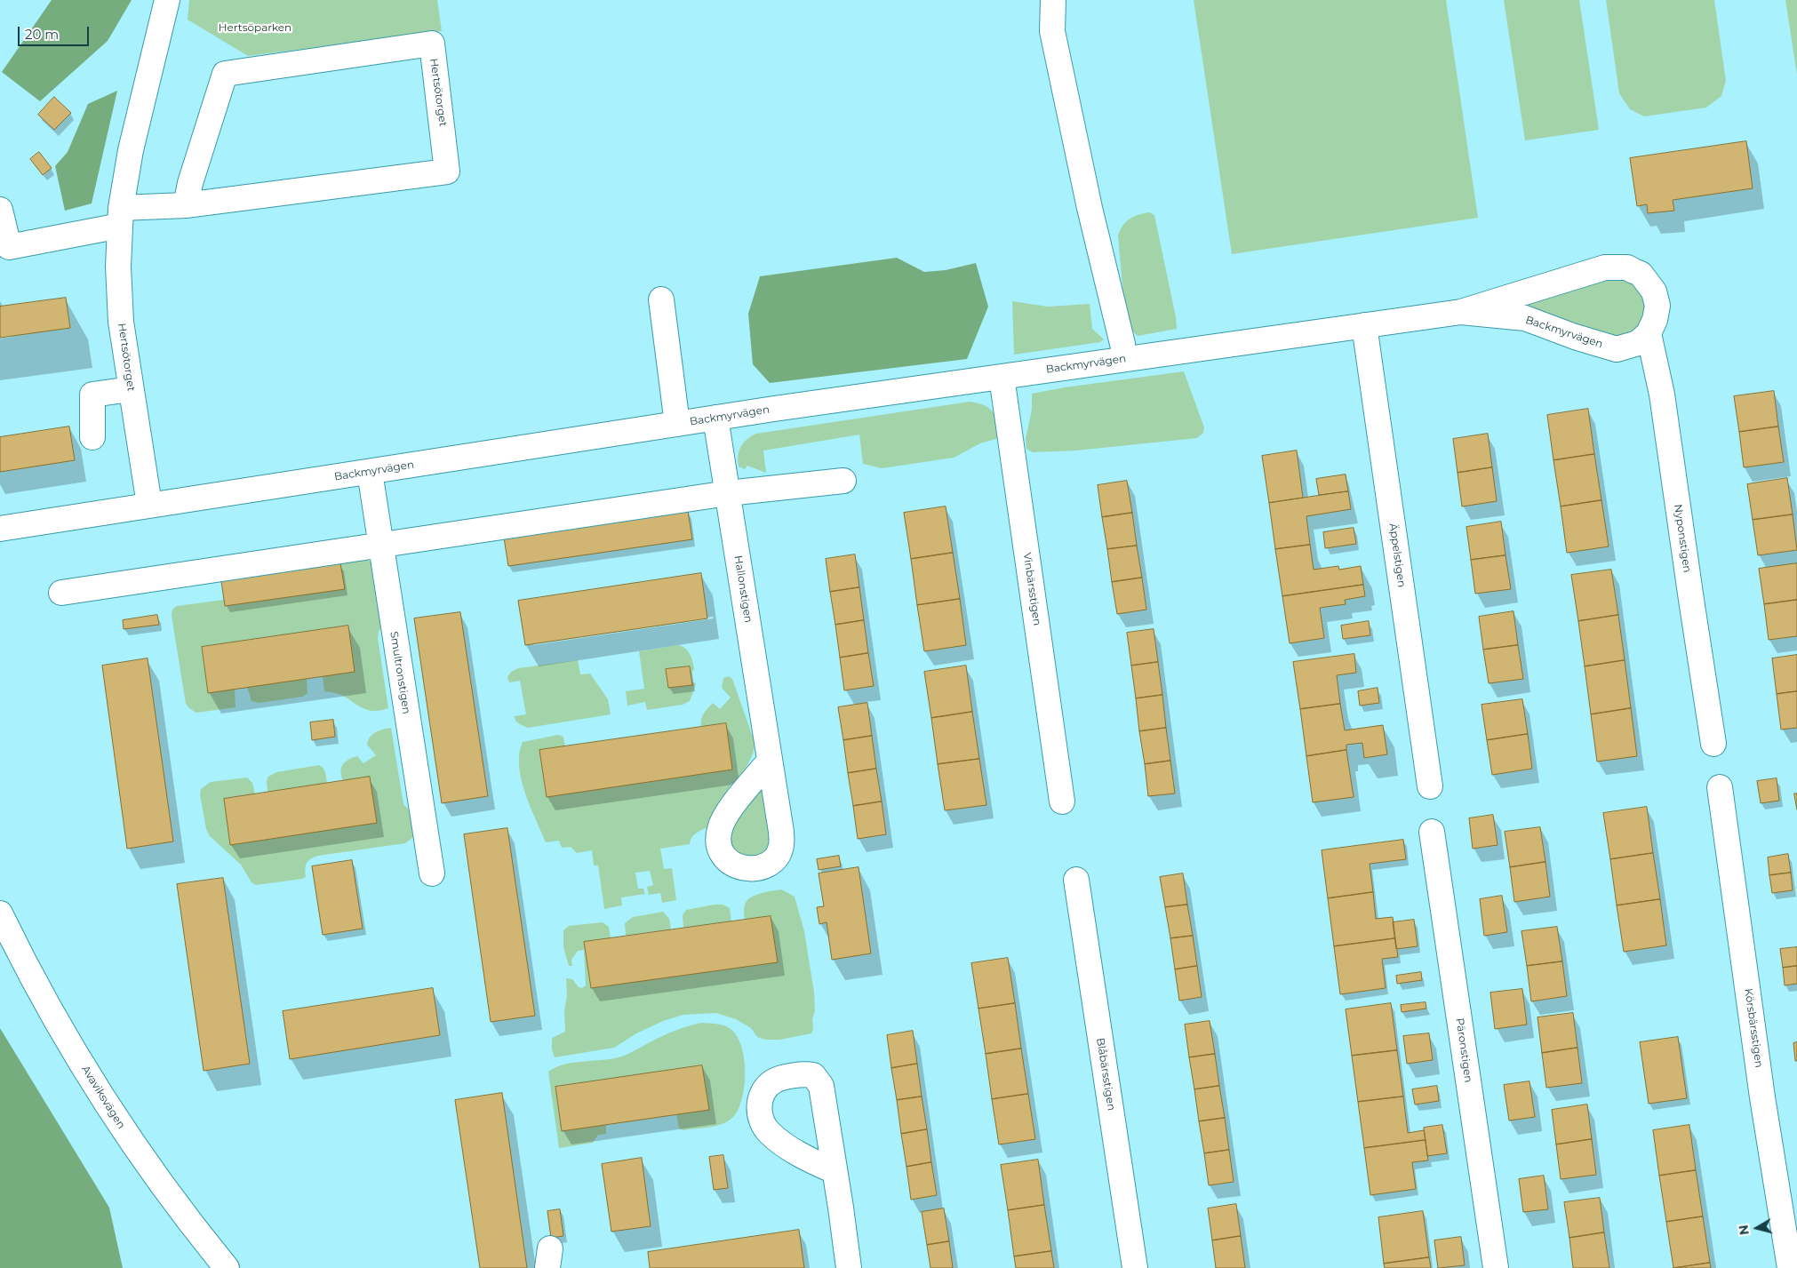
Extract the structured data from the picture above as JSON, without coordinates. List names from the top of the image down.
{
  "streets": {
    "street": [
      "Hertsötorget",
      "Backmyrvägen",
      "Nyponstigen",
      "Äppelstigen",
      "Hallonstigen",
      "Vinbärsstigen",
      "Smultronstigen",
      "Körsbärsstigen",
      "Päronstigen",
      "Blåbärsstigen",
      "Avaviksvägen"
    ]
  },
  "crossings": [
    ["Hertsötorget", "Backmyrvägen"],
    ["Backmyrvägen", "Nyponstigen"],
    ["Backmyrvägen", "Äppelstigen"],
    ["Backmyrvägen", "Hallonstigen"],
    ["Backmyrvägen", "Vinbärsstigen"],
    ["Backmyrvägen", "Smultronstigen"]
  ],
  "parks": ["Hertsöparken"],
  "scale_bar": "20 m",
  "north": "left"
}
